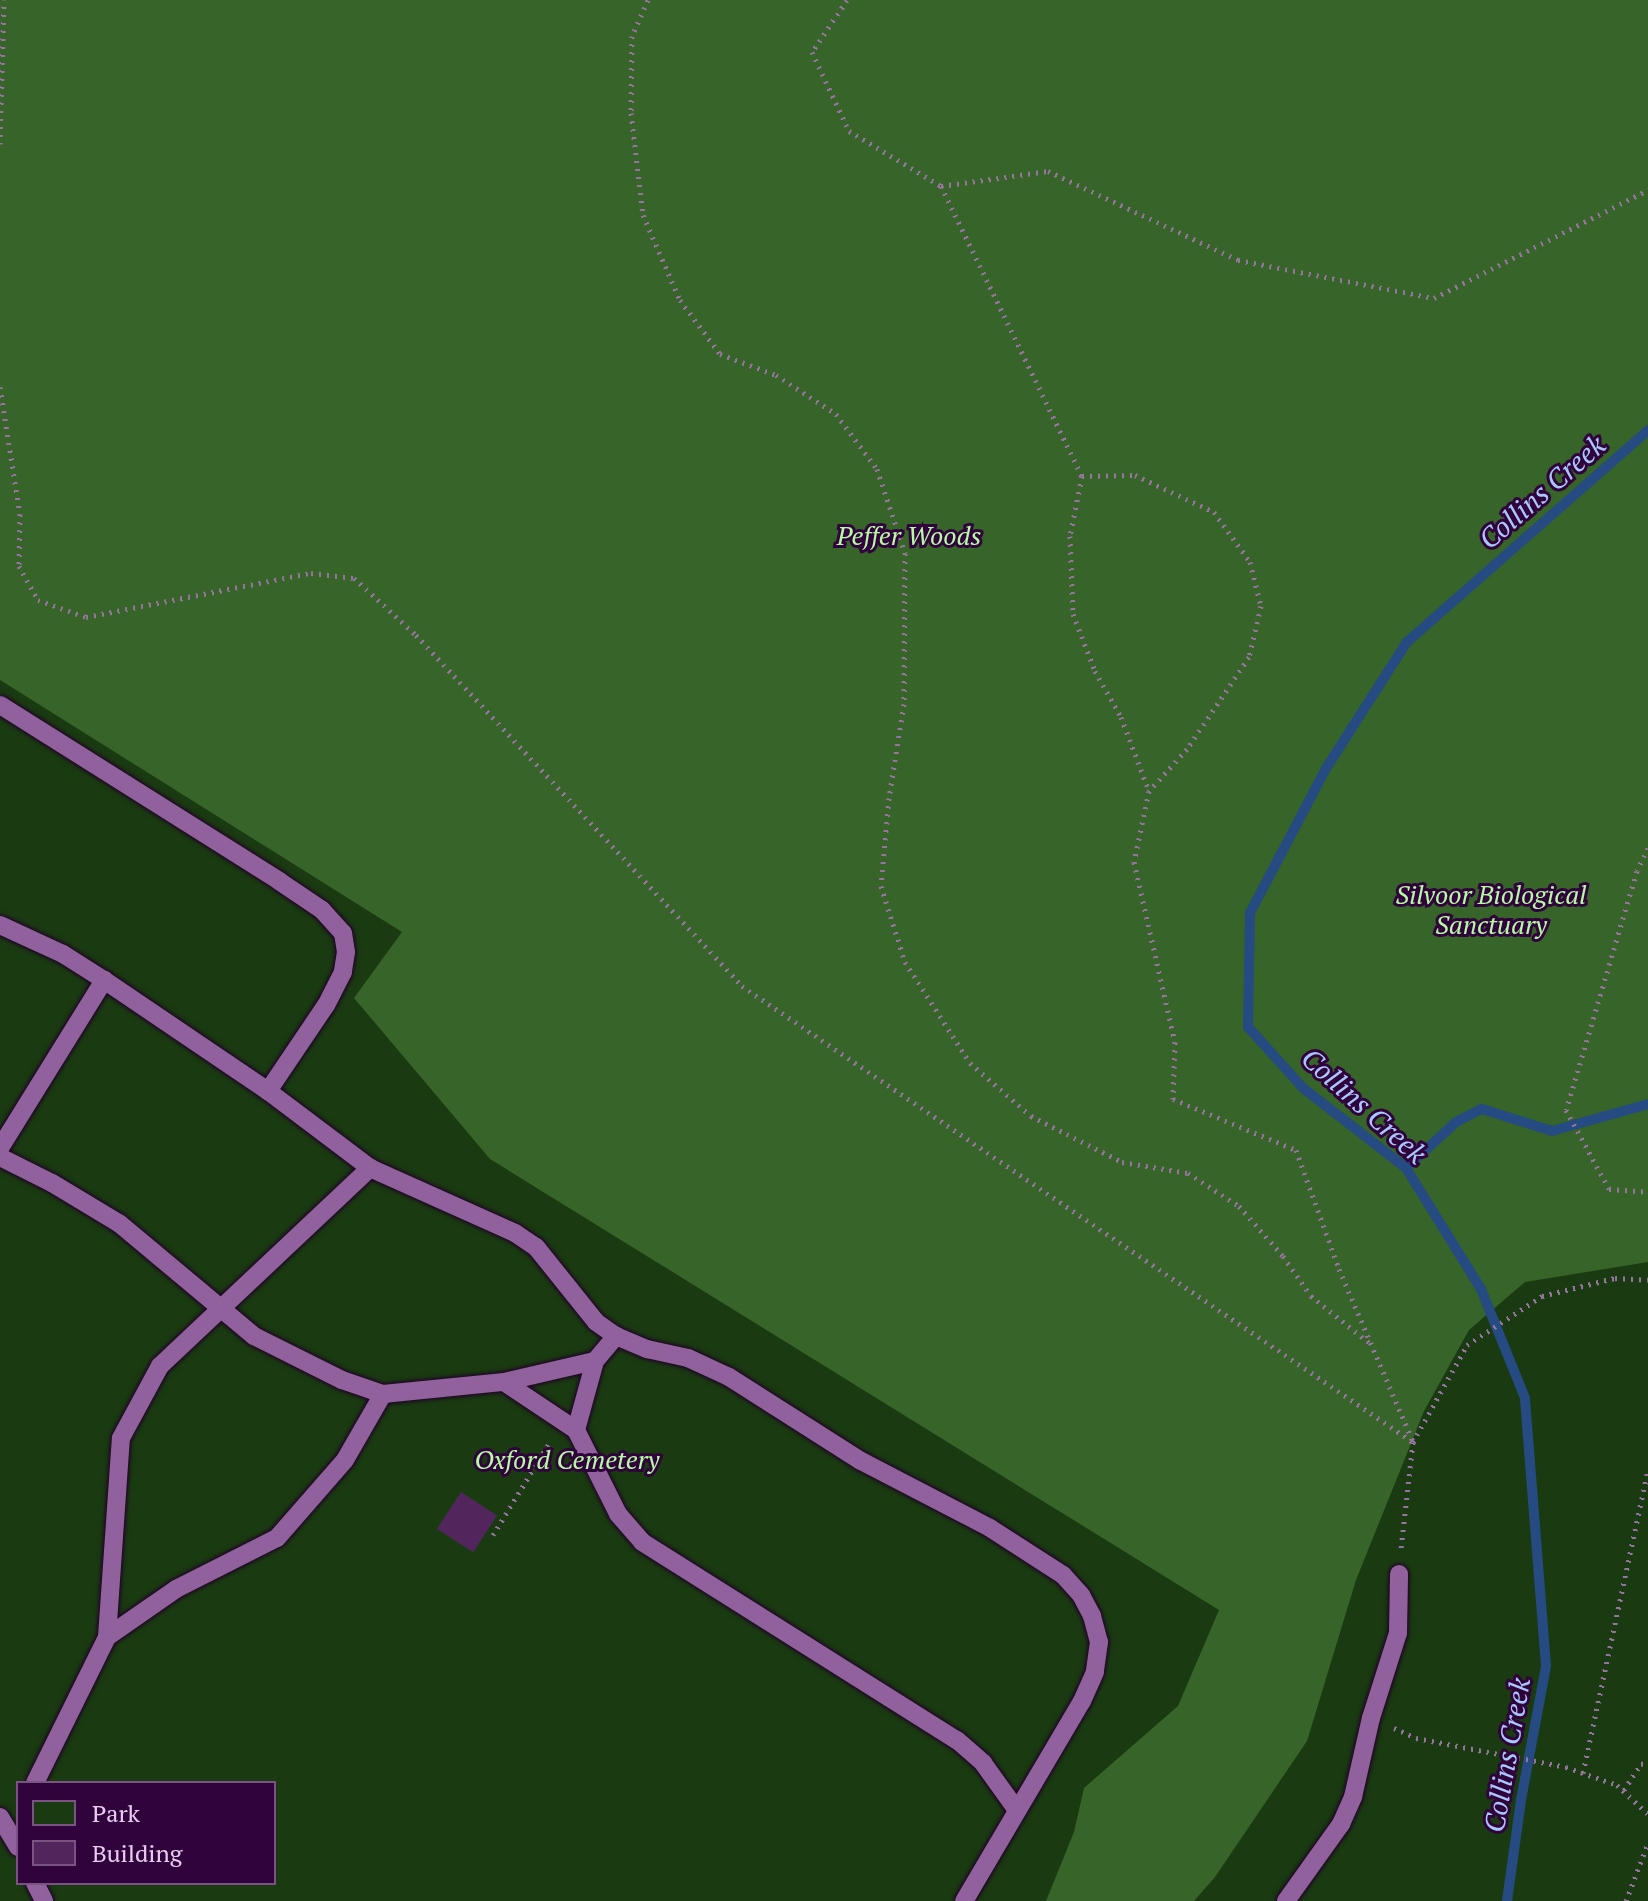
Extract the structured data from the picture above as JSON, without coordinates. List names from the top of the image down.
{
  "water": ["Collins Creek"],
  "parks": ["Peffer Woods", "Silvoor Biological Sanctuary", "Oxford Cemetery"],
  "legend": ["Park", "Building"]
}
